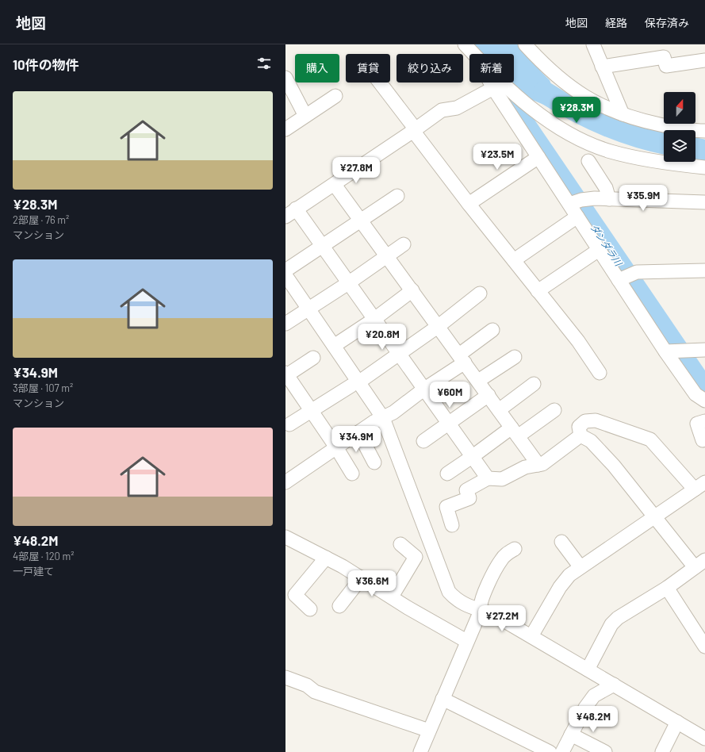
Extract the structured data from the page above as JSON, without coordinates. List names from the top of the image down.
{
  "water": ["ダンダラ川"],
  "north": "top",
  "page": {
    "header": "地図",
    "nav": ["地図", "経路", "保存済み"],
    "heading": "10件の物件",
    "chip": [
      "購入",
      "賃貸",
      "絞り込み",
      "新着"
    ],
    "list": [
      {
        "name": "¥28.3M",
        "note": "2部屋 · 76 m² · マンション"
      },
      {
        "name": "¥34.9M",
        "note": "3部屋 · 107 m² · マンション"
      },
      {
        "name": "¥48.2M",
        "note": "4部屋 · 120 m² · 一戸建て"
      }
    ],
    "price": [
      "¥28.3M",
      "¥23.5M",
      "¥27.8M",
      "¥35.9M",
      "¥20.8M",
      "¥60M",
      "¥34.9M",
      "¥36.6M",
      "¥27.2M",
      "¥48.2M"
    ]
  }
}
